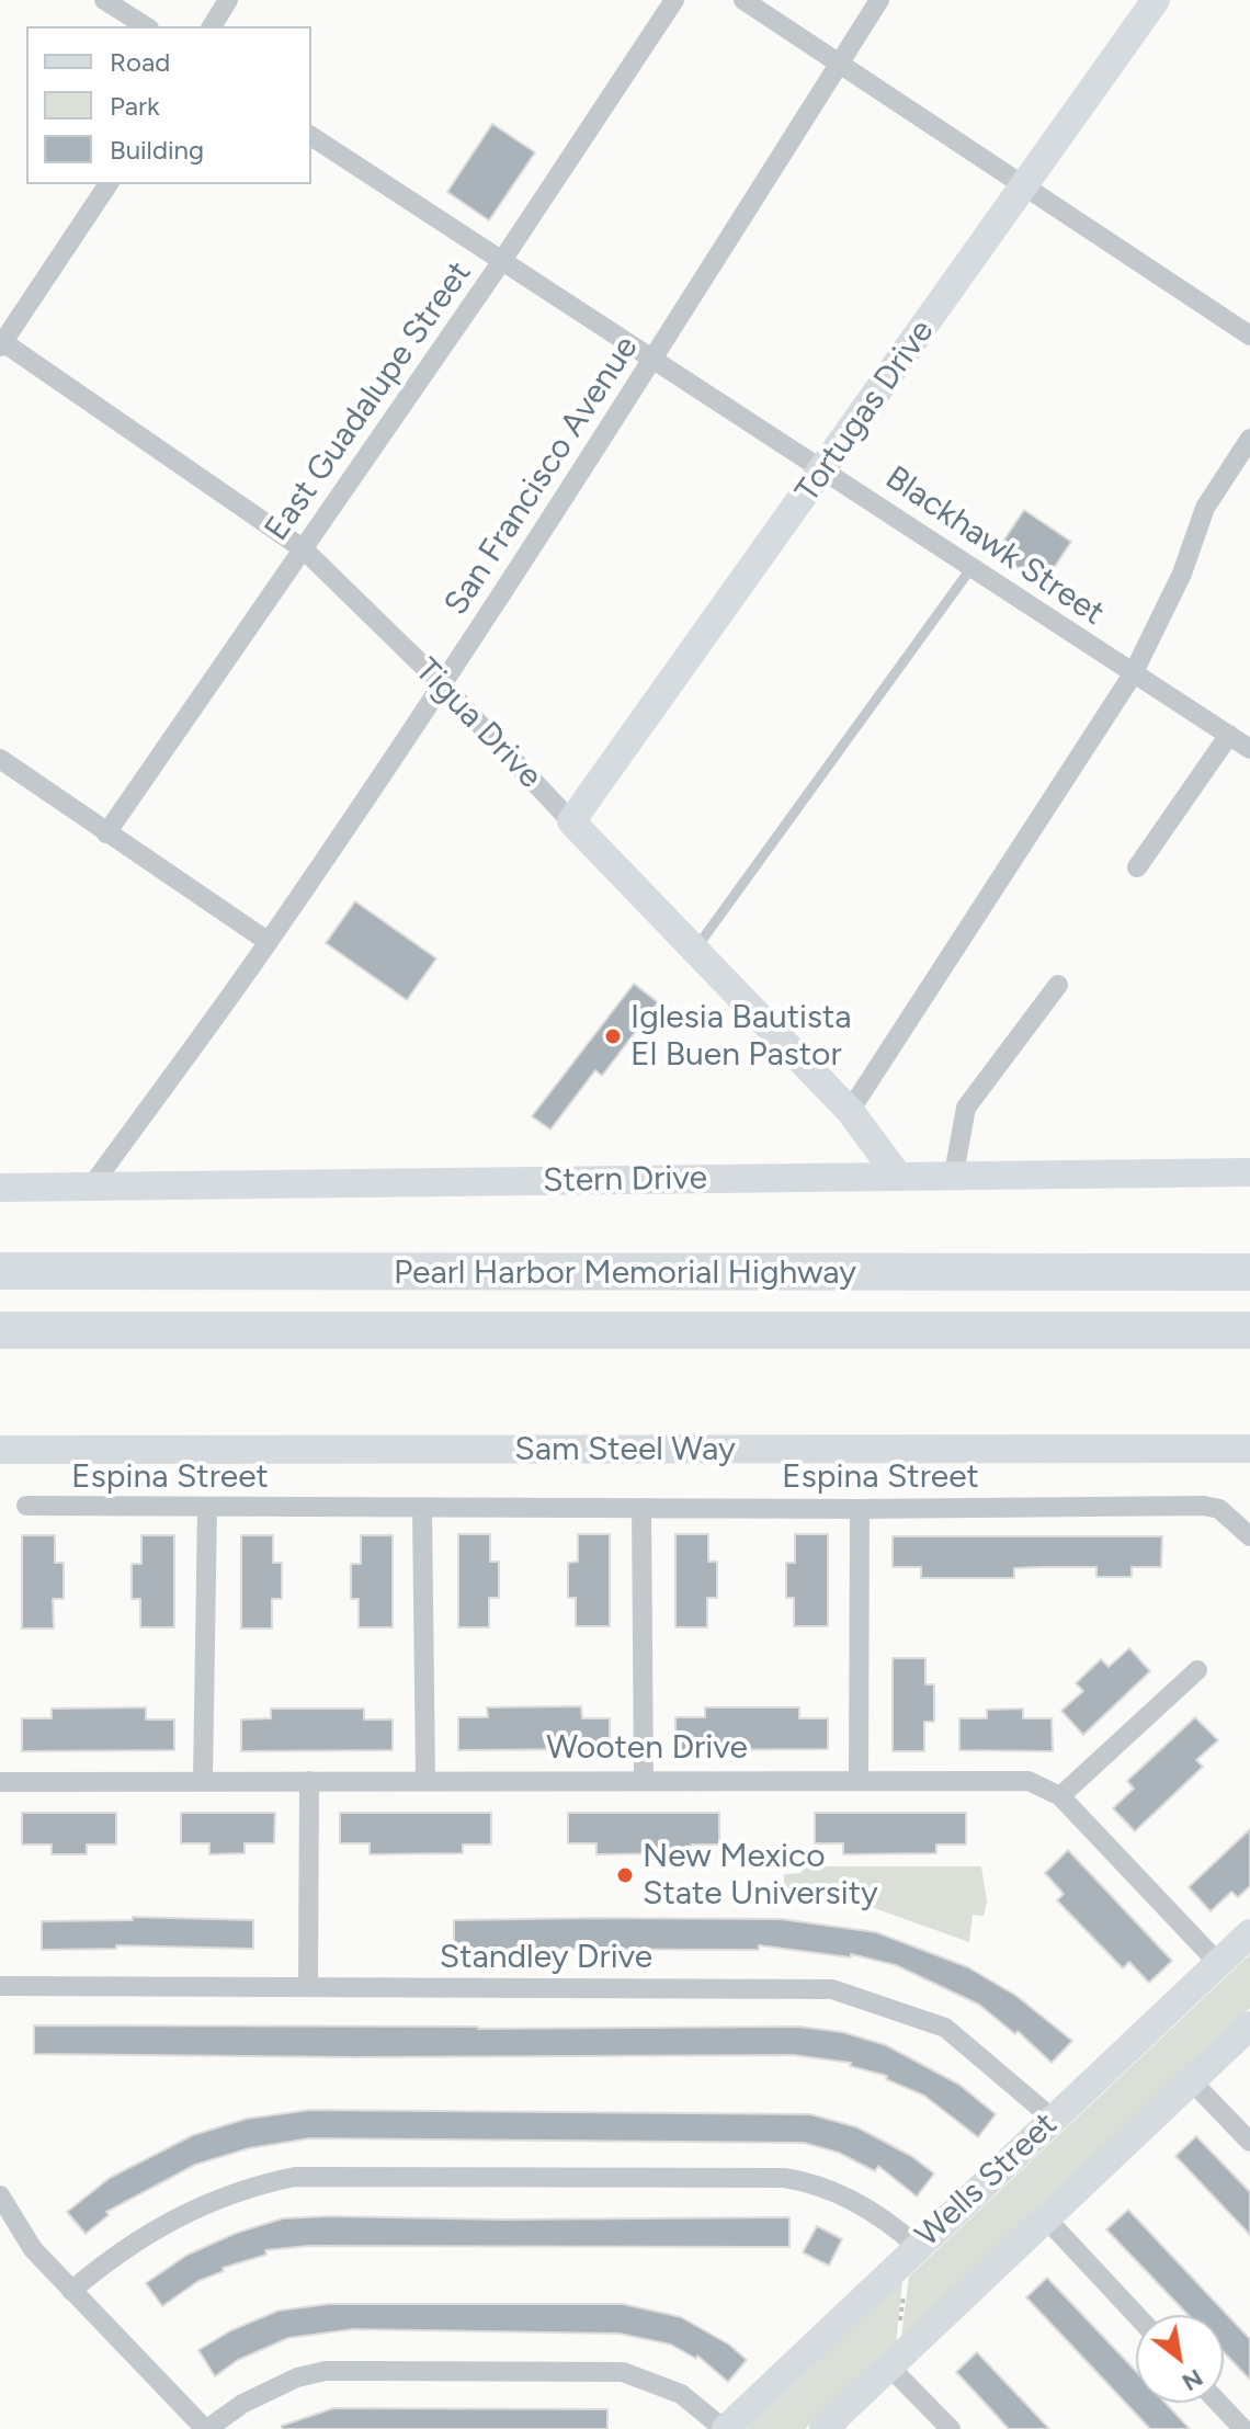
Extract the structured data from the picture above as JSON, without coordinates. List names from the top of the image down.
{
  "streets": {
    "highway": ["Pearl Harbor Memorial Highway"],
    "street": [
      "East Guadalupe Street",
      "Tortugas Drive",
      "San Francisco Avenue",
      "Blackhawk Street",
      "Tigua Drive",
      "Stern Drive",
      "Sam Steel Way",
      "Espina Street",
      "Wooten Drive",
      "Standley Drive",
      "Wells Street"
    ]
  },
  "crossings": [
    ["East Guadalupe Street", "Blackhawk Street"],
    ["East Guadalupe Street", "Tigua Drive"],
    ["Tortugas Drive", "Blackhawk Street"],
    ["Tortugas Drive", "Tigua Drive"],
    ["San Francisco Avenue", "Blackhawk Street"],
    ["San Francisco Avenue", "Tigua Drive"],
    ["San Francisco Avenue", "Stern Drive"],
    ["Tigua Drive", "Stern Drive"],
    ["Wooten Drive", "Wells Street"],
    ["Standley Drive", "Wells Street"]
  ],
  "places": ["Iglesia Bautista El Buen Pastor", "New Mexico State University"],
  "legend": ["Road", "Park", "Building"],
  "north": "bottom right"
}
